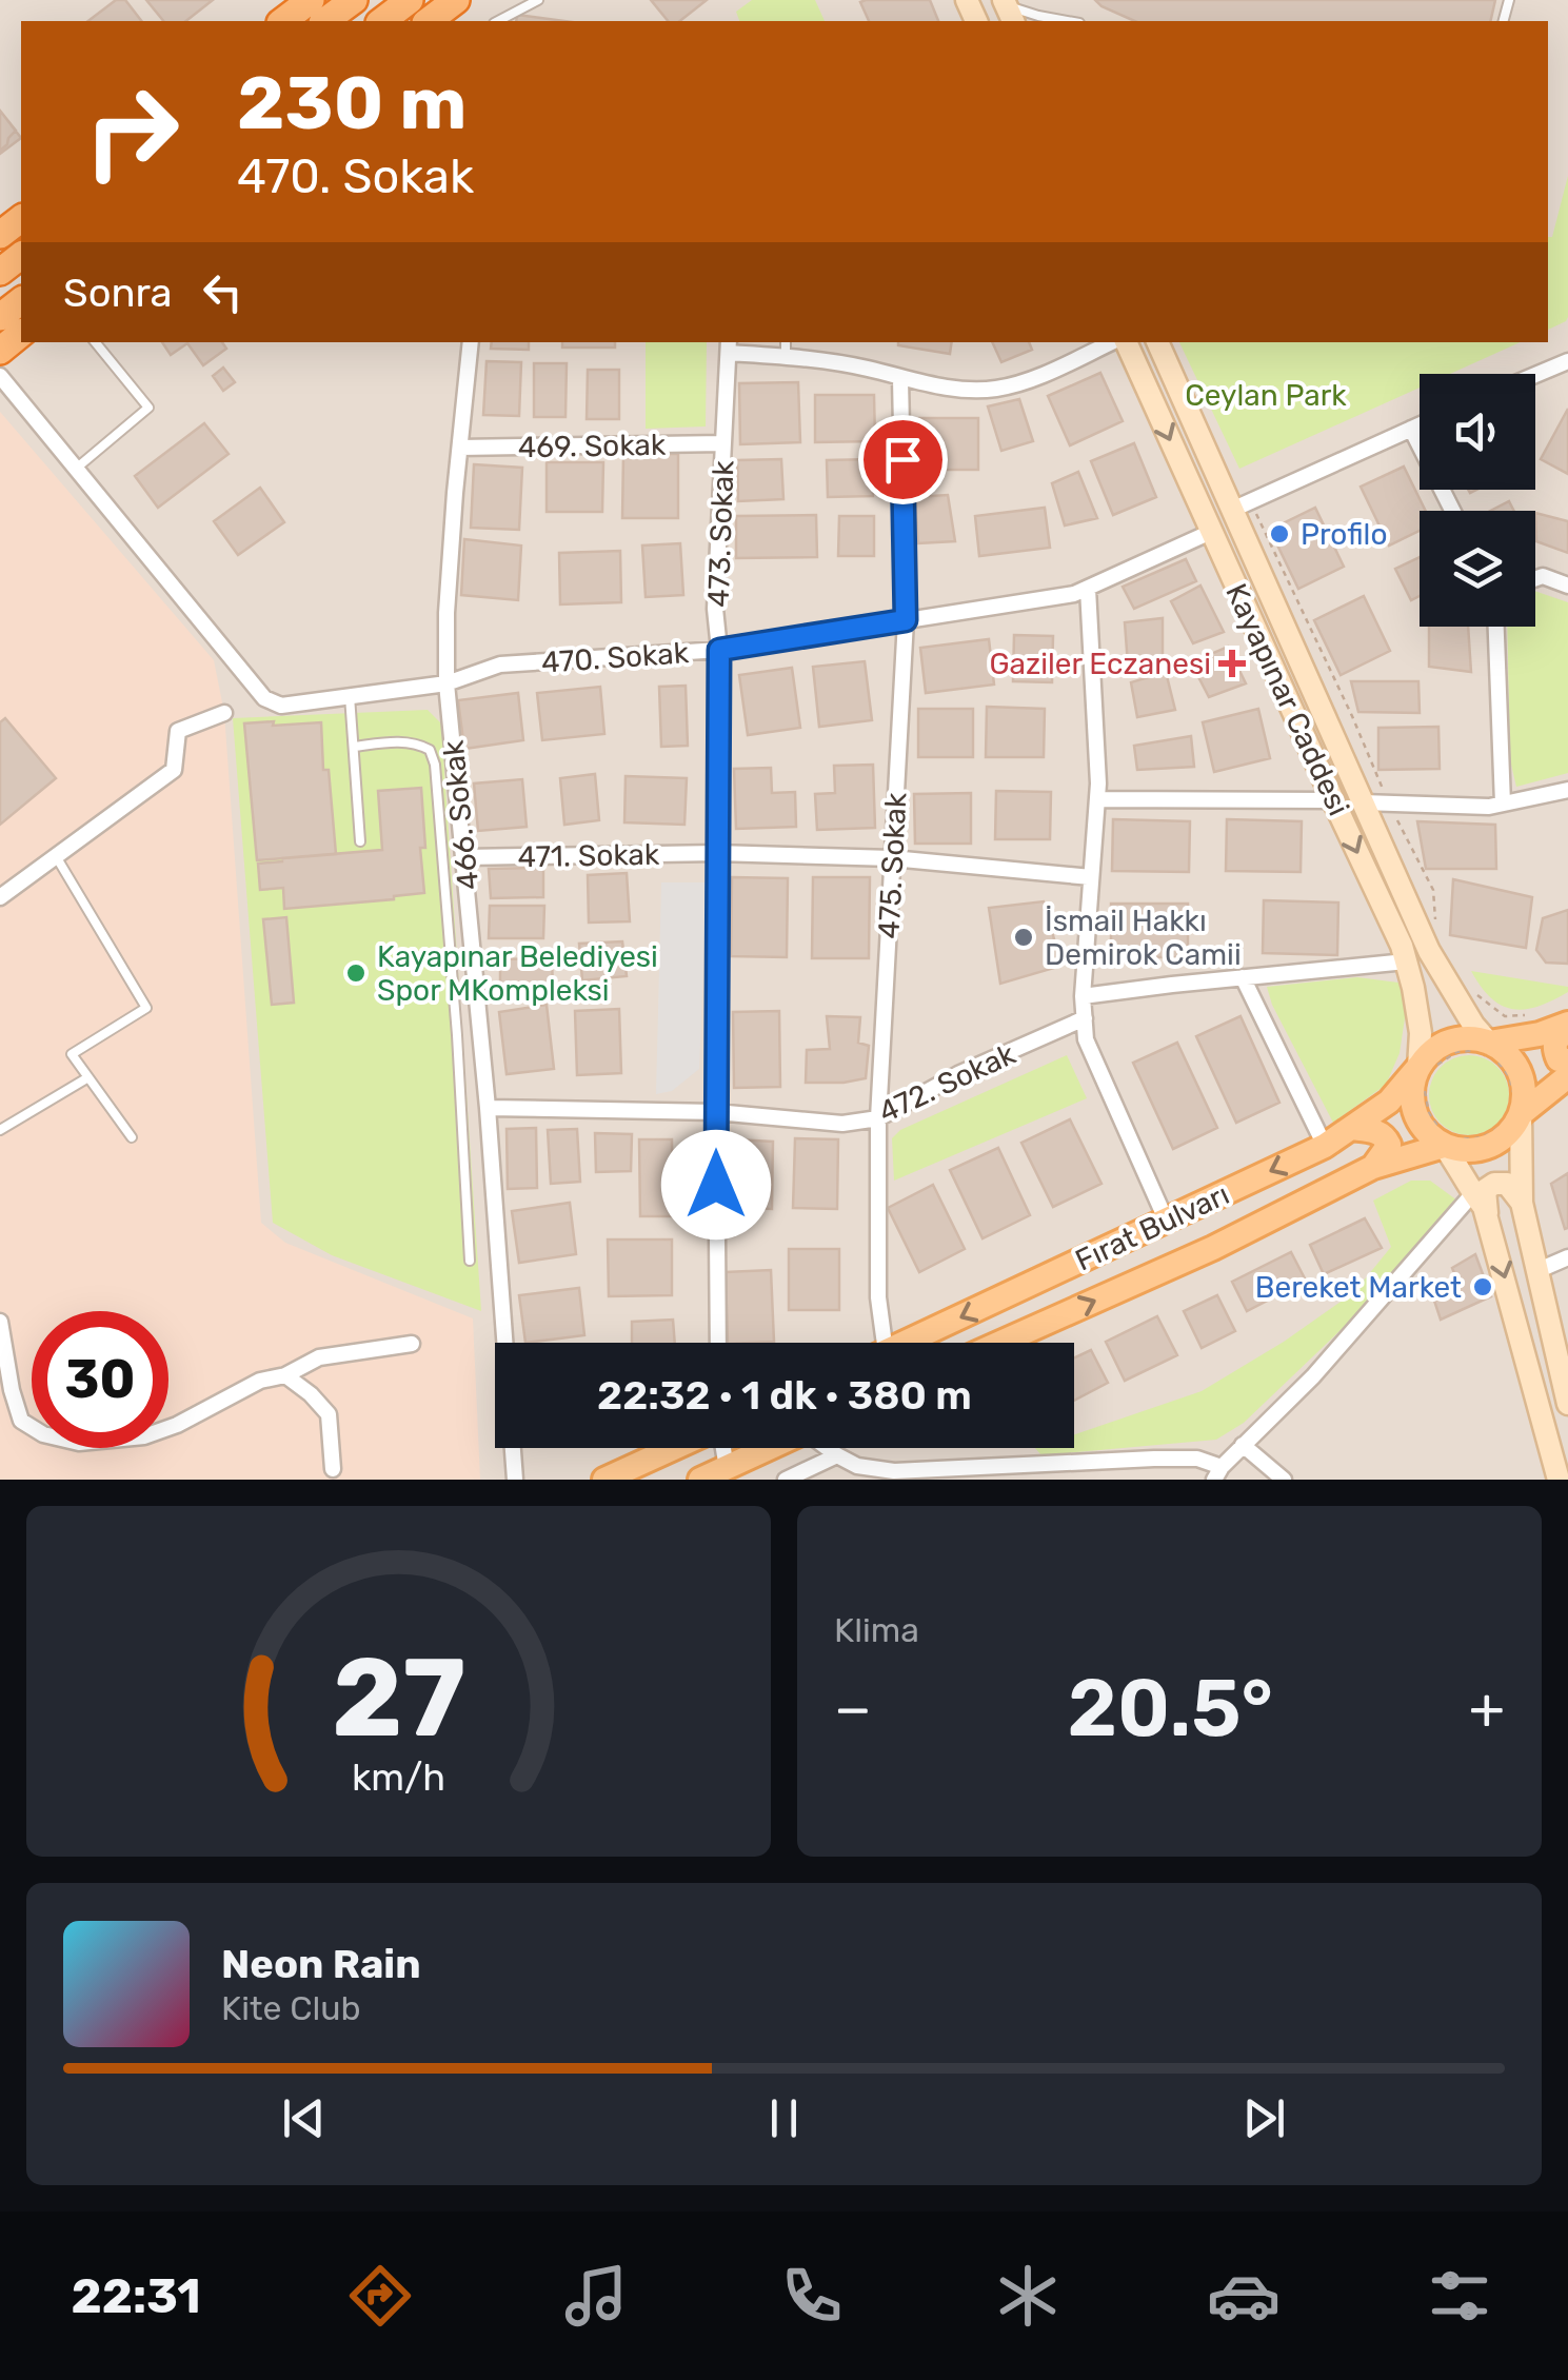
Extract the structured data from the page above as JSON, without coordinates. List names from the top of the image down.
{
  "streets": {
    "main road": ["Kayapınar Caddesi", "Fırat Bulvarı"],
    "street": [
      "469. Sokak",
      "473. Sokak",
      "470. Sokak",
      "466. Sokak",
      "471. Sokak",
      "475. Sokak",
      "472. Sokak"
    ]
  },
  "crossings": [
    ["469. Sokak", "473. Sokak"],
    ["469. Sokak", "466. Sokak"],
    ["473. Sokak", "470. Sokak"],
    ["473. Sokak", "471. Sokak"],
    ["473. Sokak", "472. Sokak"],
    ["470. Sokak", "Kayapınar Caddesi"],
    ["470. Sokak", "466. Sokak"],
    ["470. Sokak", "475. Sokak"],
    ["Kayapınar Caddesi", "Fırat Bulvarı"],
    ["466. Sokak", "471. Sokak"],
    ["466. Sokak", "472. Sokak"],
    ["471. Sokak", "475. Sokak"],
    ["475. Sokak", "472. Sokak"]
  ],
  "parks": ["Ceylan Park"],
  "places": {
    "other": [
      "Profilo",
      "İsmail Hakkı Demirok Camii",
      "Kayapınar Belediyesi Spor MKompleksi",
      "Bereket Market"
    ],
    "health": ["Gaziler Eczanesi"]
  },
  "page": {
    "turn": ["230 m", "470. Sokak"],
    "then": "Sonra",
    "limit": "30",
    "trip": "22:32 · 1 dk · 380 m",
    "tile": "Klima",
    "heat": ["−", "20.5°", "+"],
    "song": ["Neon Rain", "Kite Club"],
    "tabs": "22:31",
    "gauge": ["27", "km/h"]
  }
}
